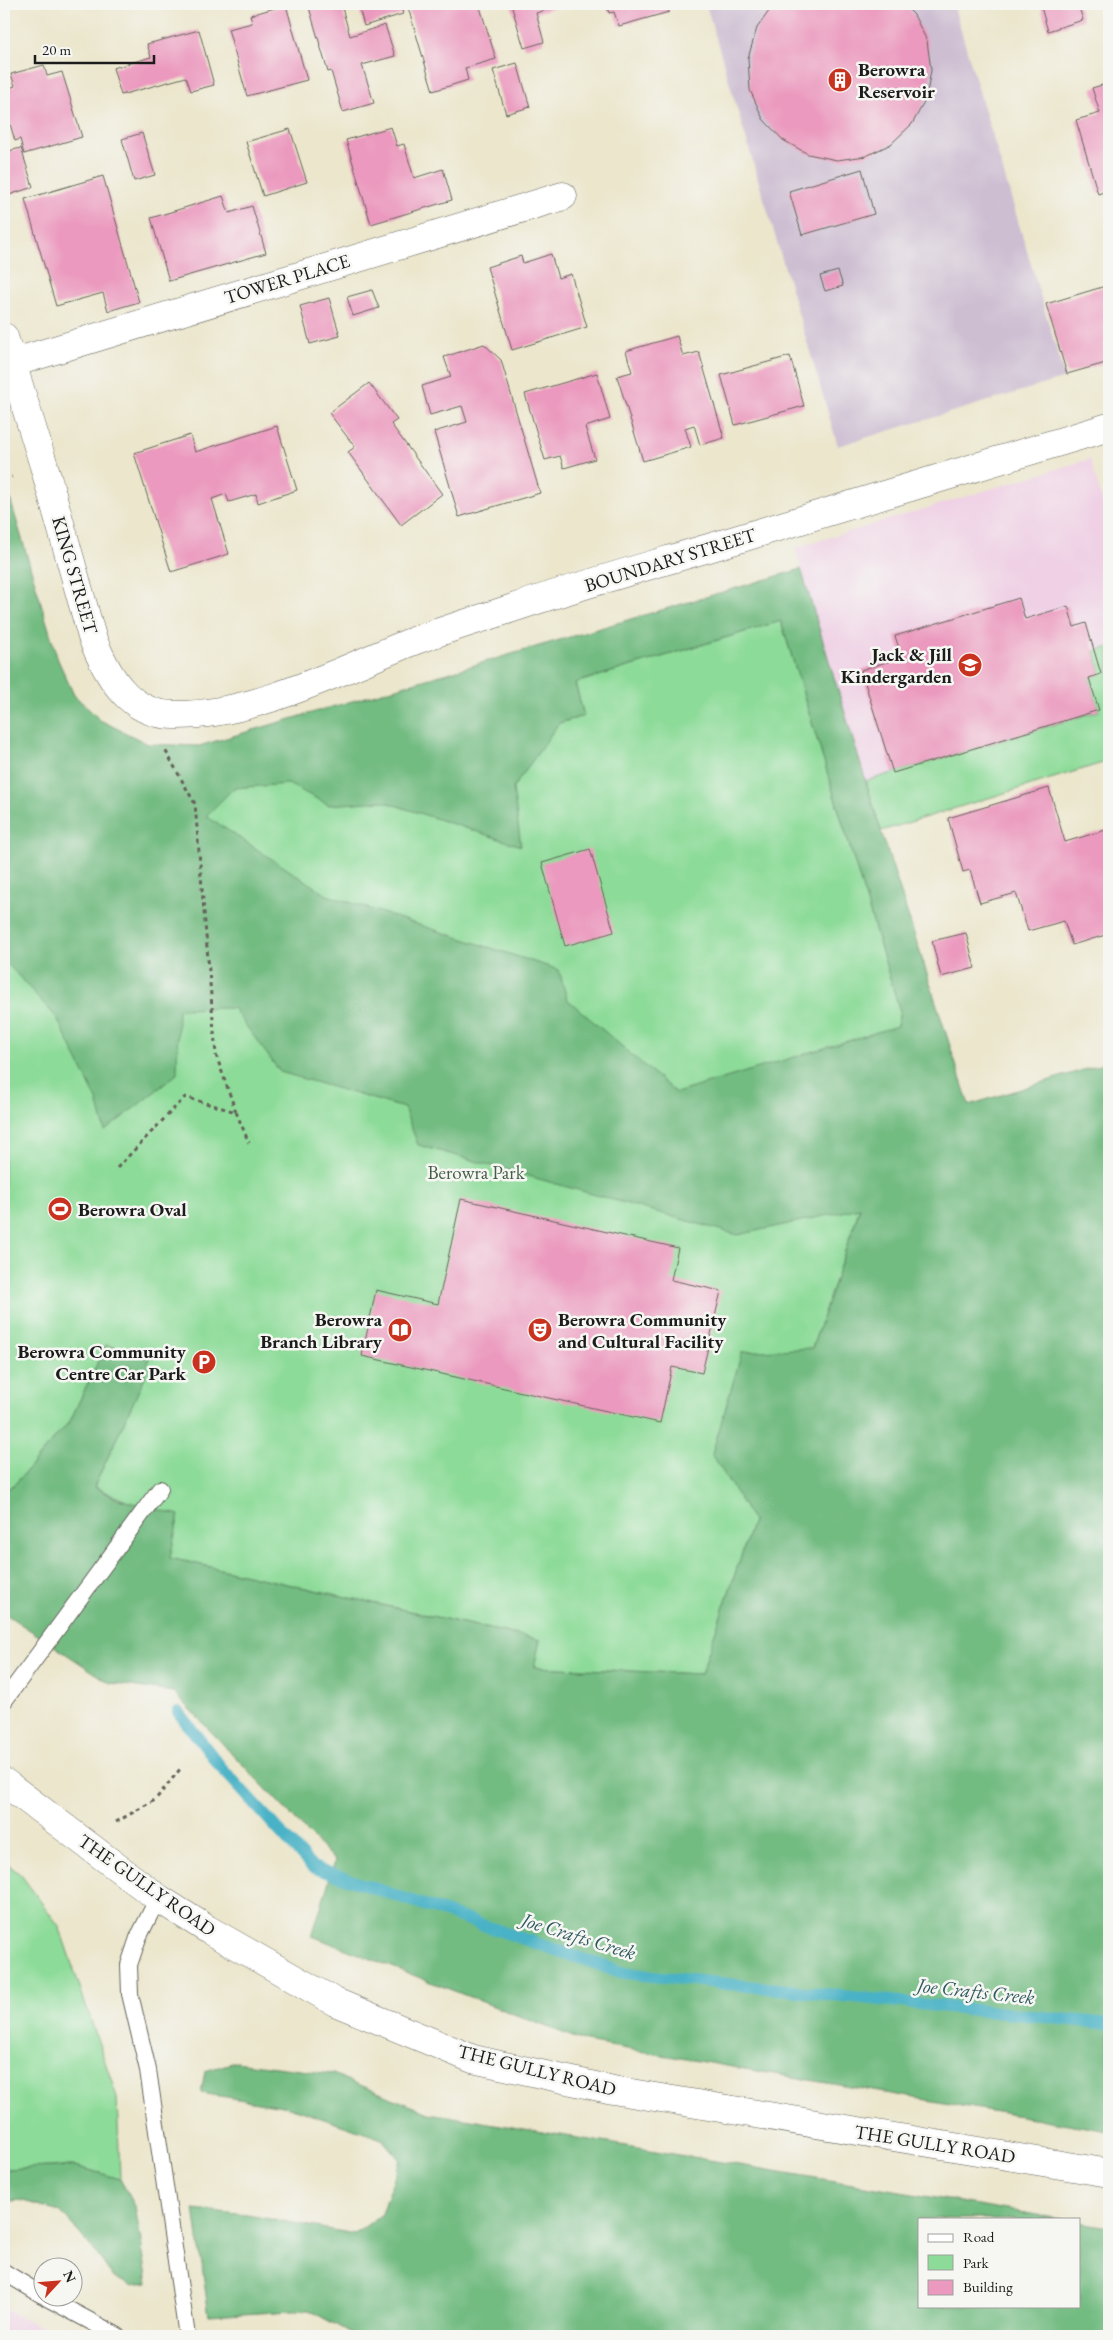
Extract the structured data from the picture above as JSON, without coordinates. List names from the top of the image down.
{
  "streets": {
    "street": [
      "TOWER PLACE",
      "BOUNDARY STREET",
      "KING STREET",
      "THE GULLY ROAD"
    ]
  },
  "crossings": [
    ["TOWER PLACE", "KING STREET"],
    ["BOUNDARY STREET", "KING STREET"]
  ],
  "water": ["Joe Crafts Creek"],
  "parks": ["Berowra Park"],
  "places": {
    "building": ["Berowra Reservoir"],
    "school or university": ["Jack & Jill Kindergarden"],
    "sports": ["Berowra Oval"],
    "library": ["Berowra Branch Library"],
    "theatre": ["Berowra Community and Cultural Facility"],
    "parking": ["Berowra Community Centre Car Park"]
  },
  "legend": ["Road", "Park", "Building"],
  "scale_bar": "20 m",
  "north": "top right"
}
